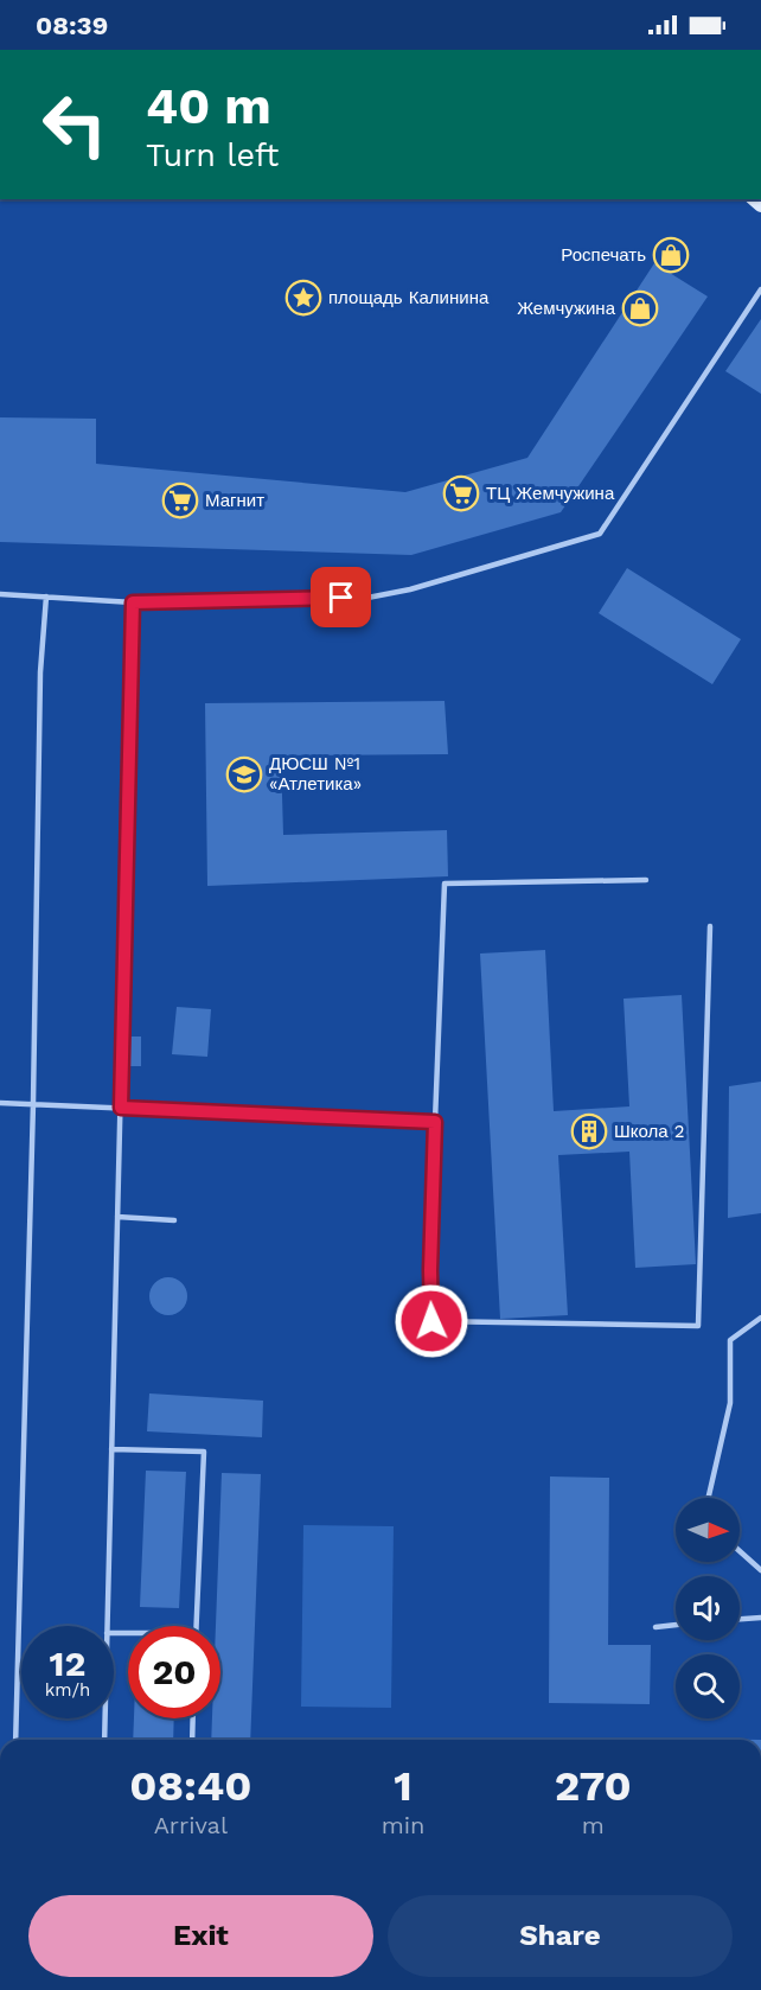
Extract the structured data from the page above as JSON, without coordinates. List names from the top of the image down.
{
  "places": {
    "shop": ["Роспечать", "Жемчужина"],
    "place": ["площадь Калинина"],
    "supermarket": ["ТЦ Жемчужина", "Магнит"],
    "school or university": ["ДЮСШ №1 «Атлетика»"],
    "building": ["Школа 2"]
  },
  "north": "right",
  "page": {
    "status": "08:39",
    "turn": ["40 m", "Turn left"],
    "speed": "12 km/h",
    "limit": "20",
    "eta": [
      "08:40",
      "Arrival",
      "1",
      "min",
      "270",
      "m"
    ],
    "buttons": ["Exit", "Share"]
  }
}
